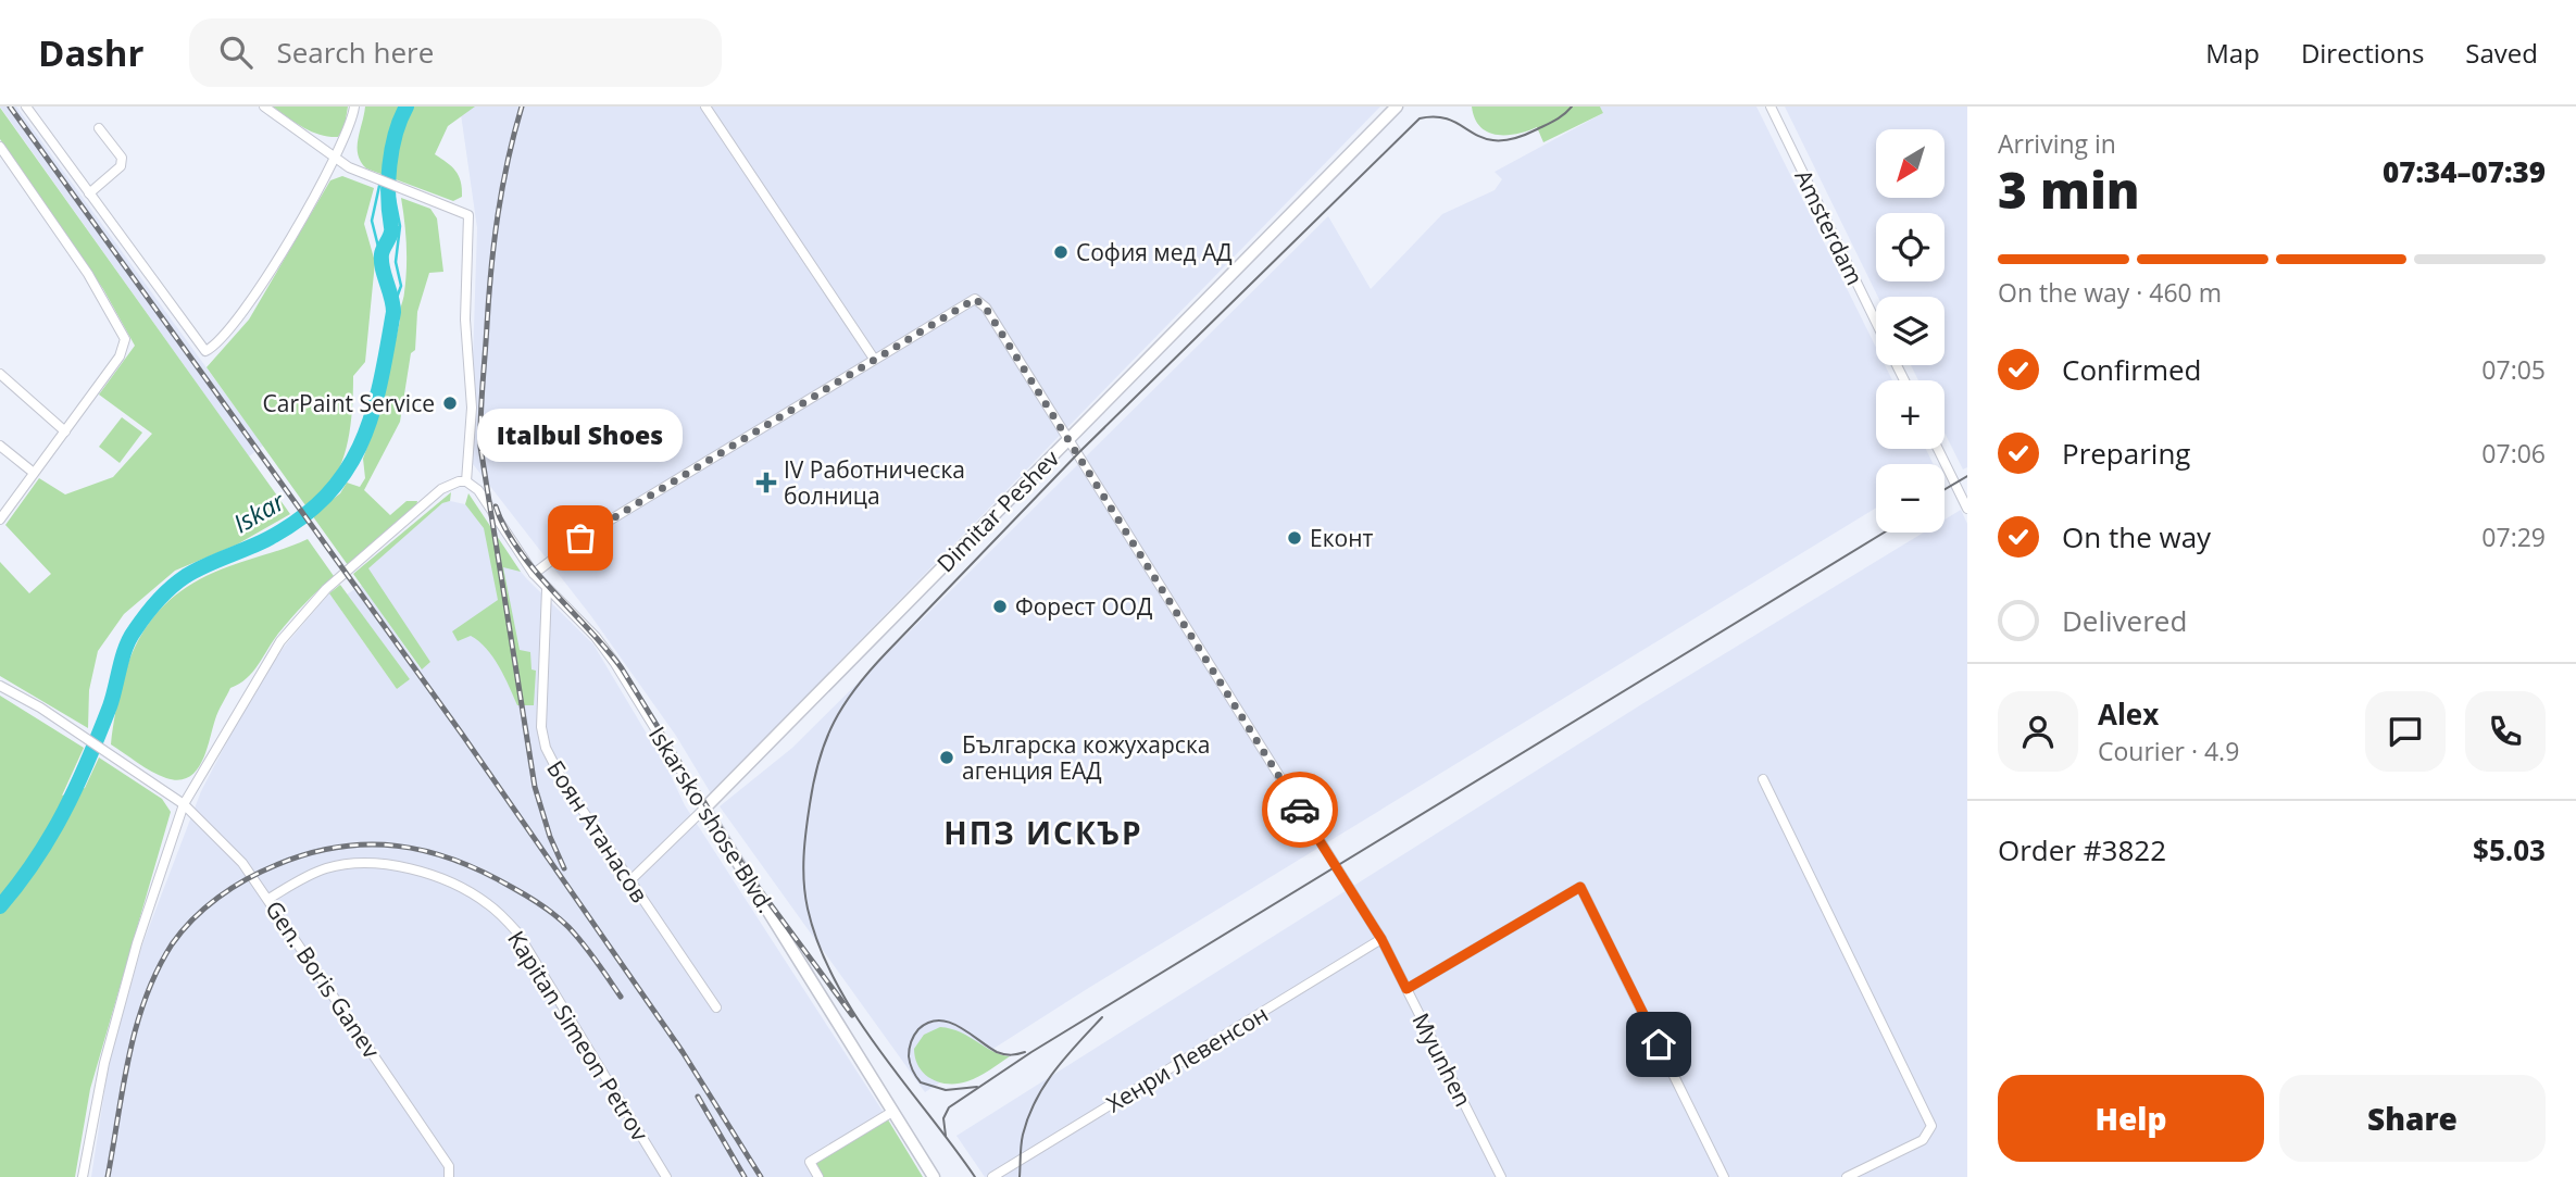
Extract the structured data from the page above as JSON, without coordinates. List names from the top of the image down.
{
  "streets": {
    "main road": ["Dimitar Peshev", "Iskarsko shose Blvd."],
    "street": [
      "Amsterdam",
      "Боян Атанасов",
      "Gen. Boris Ganev",
      "Kapitan Simeon Petrov",
      "Хенри Левенсон",
      "Myunhen"
    ]
  },
  "crossings": [
    ["Dimitar Peshev", "Iskarsko shose Blvd."],
    ["Dimitar Peshev", "Боян Атанасов"],
    ["Dimitar Peshev", "Myunhen"],
    ["Iskarsko shose Blvd.", "Боян Атанасов"],
    ["Gen. Boris Ganev", "Kapitan Simeon Petrov"],
    ["Хенри Левенсон", "Myunhen"]
  ],
  "districts": ["НПЗ ИСКЪР"],
  "water": ["Iskar"],
  "places": {
    "other": [
      "София мед АД",
      "CarPaint Service",
      "Italbul Shoes",
      "Еконт",
      "Форест ООД",
      "Българска кожухарска агенция ЕАД"
    ],
    "health": ["IV Работническа болница"]
  },
  "north": "bottom left",
  "page": {
    "header": "Dashr",
    "search": "Search here",
    "nav": ["Map", "Directions", "Saved"],
    "heading": ["3 min", "Arriving in", "07:34–07:39"],
    "panel": [
      "Alex",
      "Courier · 4.9",
      "Order #3822",
      "$5.03"
    ],
    "map_buttons": ["+", "−"],
    "bar": "On the way · 460 m",
    "list": [
      ["Confirmed", "07:05"],
      ["Preparing", "07:06"],
      ["On the way", "07:29"],
      "Delivered"
    ],
    "bubble": "Italbul Shoes",
    "buttons": ["Help", "Share"]
  }
}
